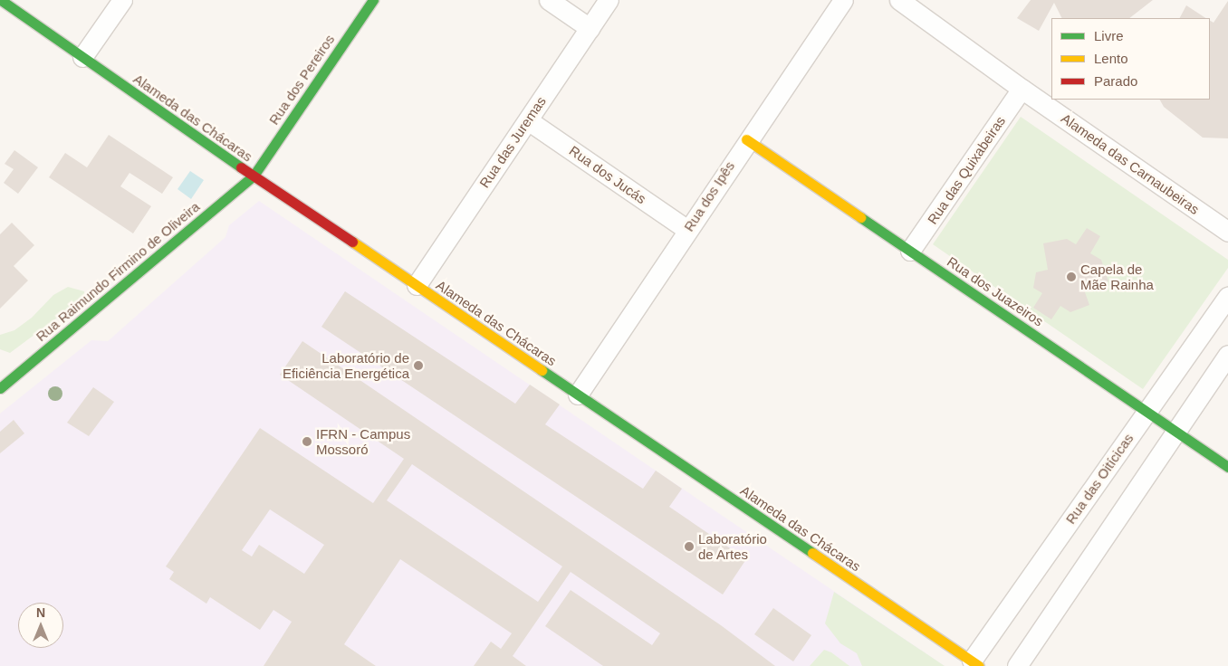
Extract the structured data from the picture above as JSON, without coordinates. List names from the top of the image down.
{
  "streets": {
    "street": [
      "Rua dos Pereiros",
      "Alameda das Chácaras",
      "Rua das Juremas",
      "Alameda das Carnaubeiras",
      "Rua das Quixabeiras",
      "Rua dos Jucás",
      "Rua dos Ipês",
      "Rua Raimundo Firmino de Oliveira",
      "Rua dos Juazeiros",
      "Rua das Oitícicas"
    ]
  },
  "crossings": [
    ["Rua dos Pereiros", "Alameda das Chácaras"],
    ["Rua dos Pereiros", "Rua Raimundo Firmino de Oliveira"],
    ["Alameda das Chácaras", "Rua das Juremas"],
    ["Alameda das Chácaras", "Rua dos Ipês"],
    ["Alameda das Chácaras", "Rua Raimundo Firmino de Oliveira"],
    ["Alameda das Chácaras", "Rua das Oitícicas"],
    ["Rua das Juremas", "Rua dos Jucás"],
    ["Alameda das Carnaubeiras", "Rua das Quixabeiras"],
    ["Rua das Quixabeiras", "Rua dos Juazeiros"],
    ["Rua dos Jucás", "Rua dos Ipês"],
    ["Rua dos Ipês", "Rua dos Juazeiros"],
    ["Rua dos Juazeiros", "Rua das Oitícicas"]
  ],
  "places": [
    "Capela de Mãe Rainha",
    "Laboratório de Eficiência Energética",
    "IFRN - Campus Mossoró",
    "Laboratório de Artes"
  ],
  "legend": ["Livre", "Lento", "Parado"],
  "north": "top"
}
